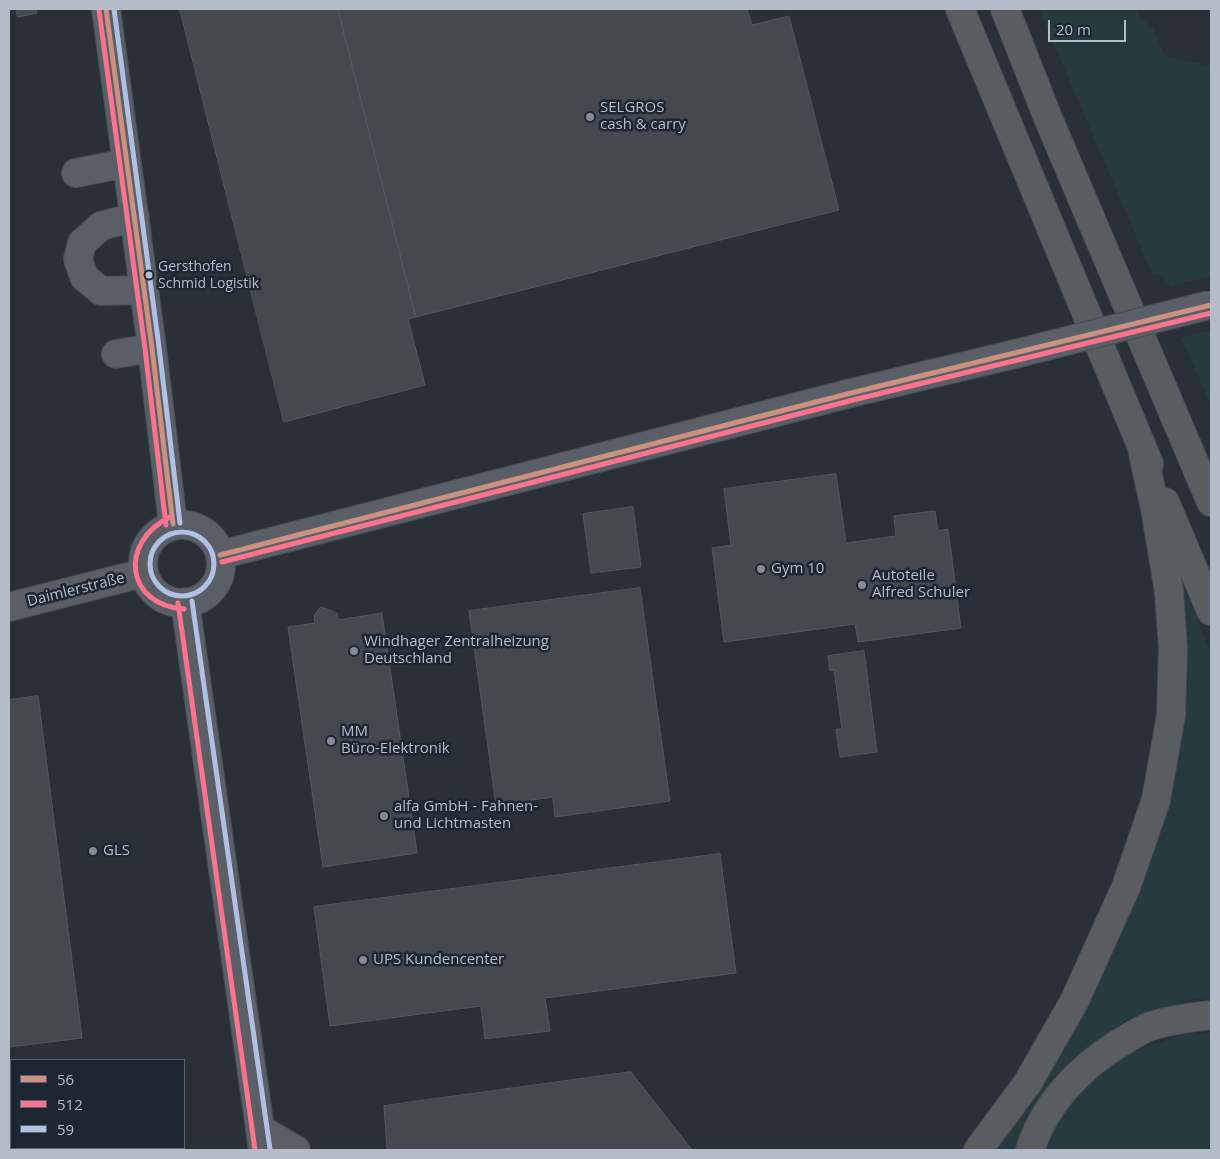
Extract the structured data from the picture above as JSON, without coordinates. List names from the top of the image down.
{
  "streets": {
    "street": ["Daimlerstraße"]
  },
  "places": [
    "SELGROS cash & carry",
    "Gersthofen Schmid Logistik",
    "Gym 10",
    "Autoteile Alfred Schuler",
    "Windhager Zentralheizung Deutschland",
    "MM Büro-Elektronik",
    "alfa GmbH - Fahnen- und Lichtmasten",
    "GLS",
    "UPS Kundencenter"
  ],
  "lines": ["transit line 56", "transit line 59", "transit line 512"],
  "legend": ["56", "512", "59"],
  "scale_bar": "20 m"
}
